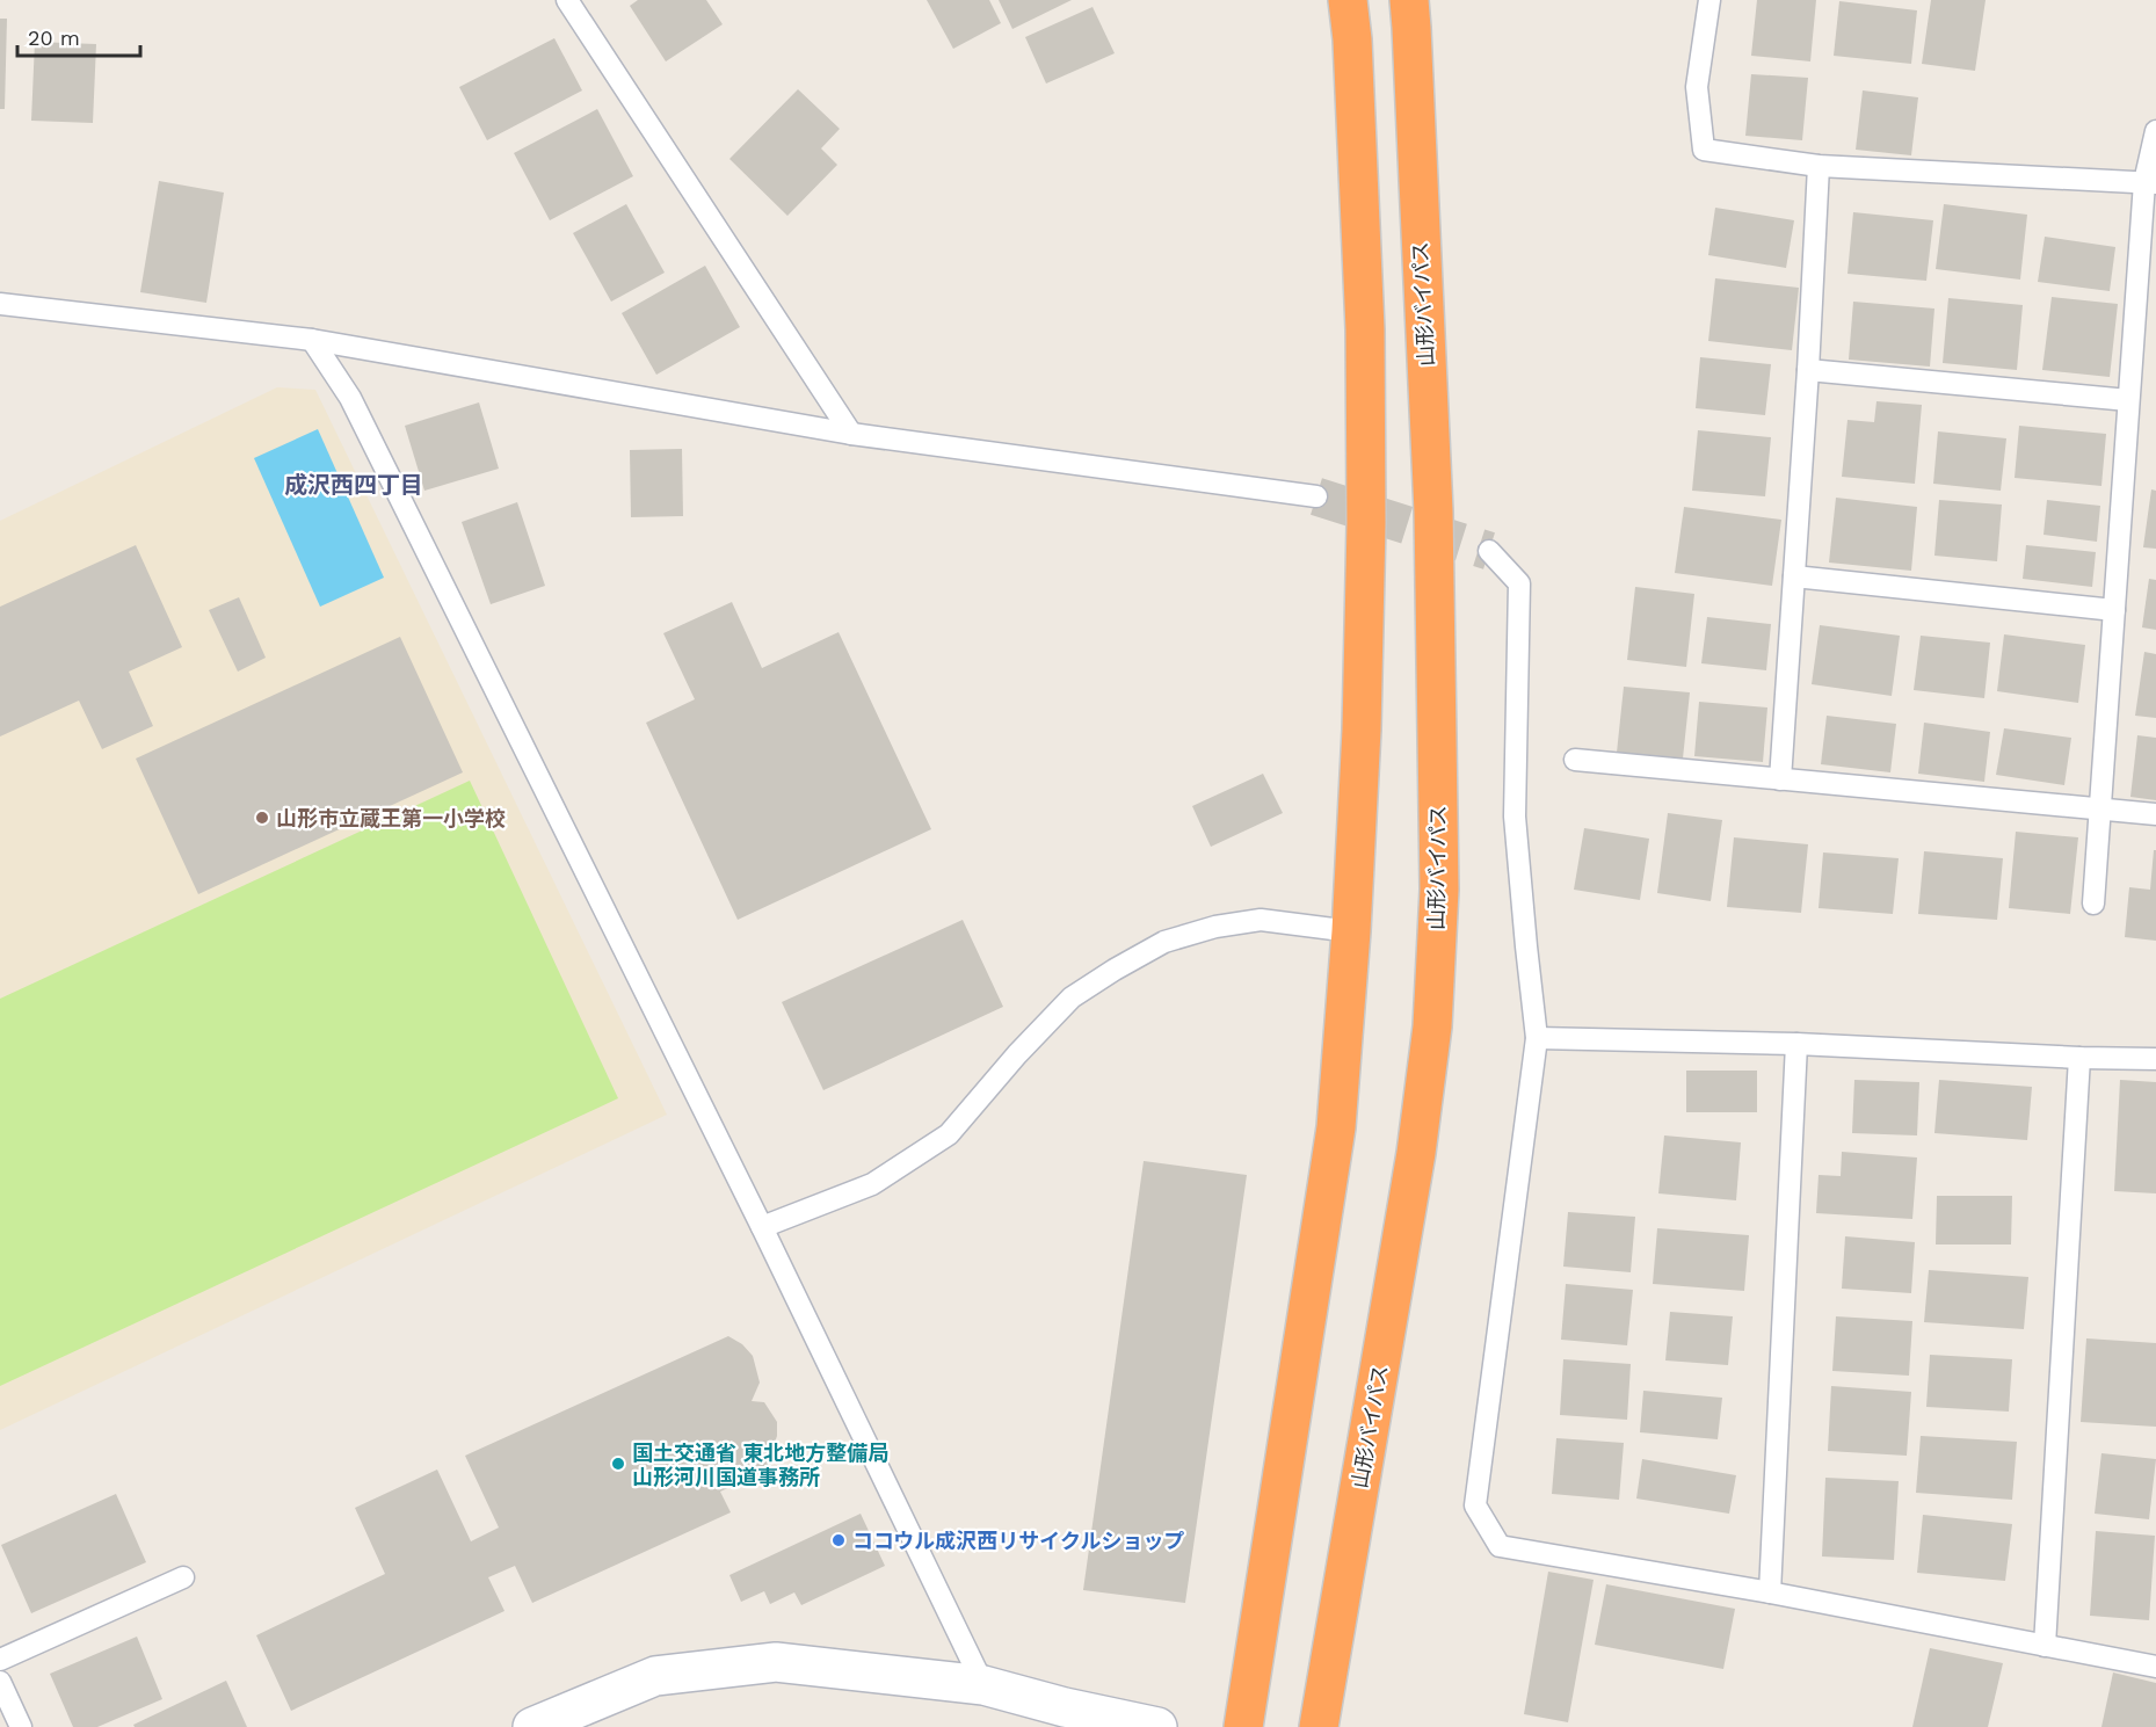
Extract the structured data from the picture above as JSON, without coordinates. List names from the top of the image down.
{
  "streets": {
    "highway": ["山形バイパス"]
  },
  "districts": ["成沢西四丁目"],
  "places": ["山形市立蔵王第一小学校", "国土交通省 東北地方整備局 山形河川国道事務所", "ココウル成沢西リサイクルショップ"],
  "scale_bar": "20 m"
}
